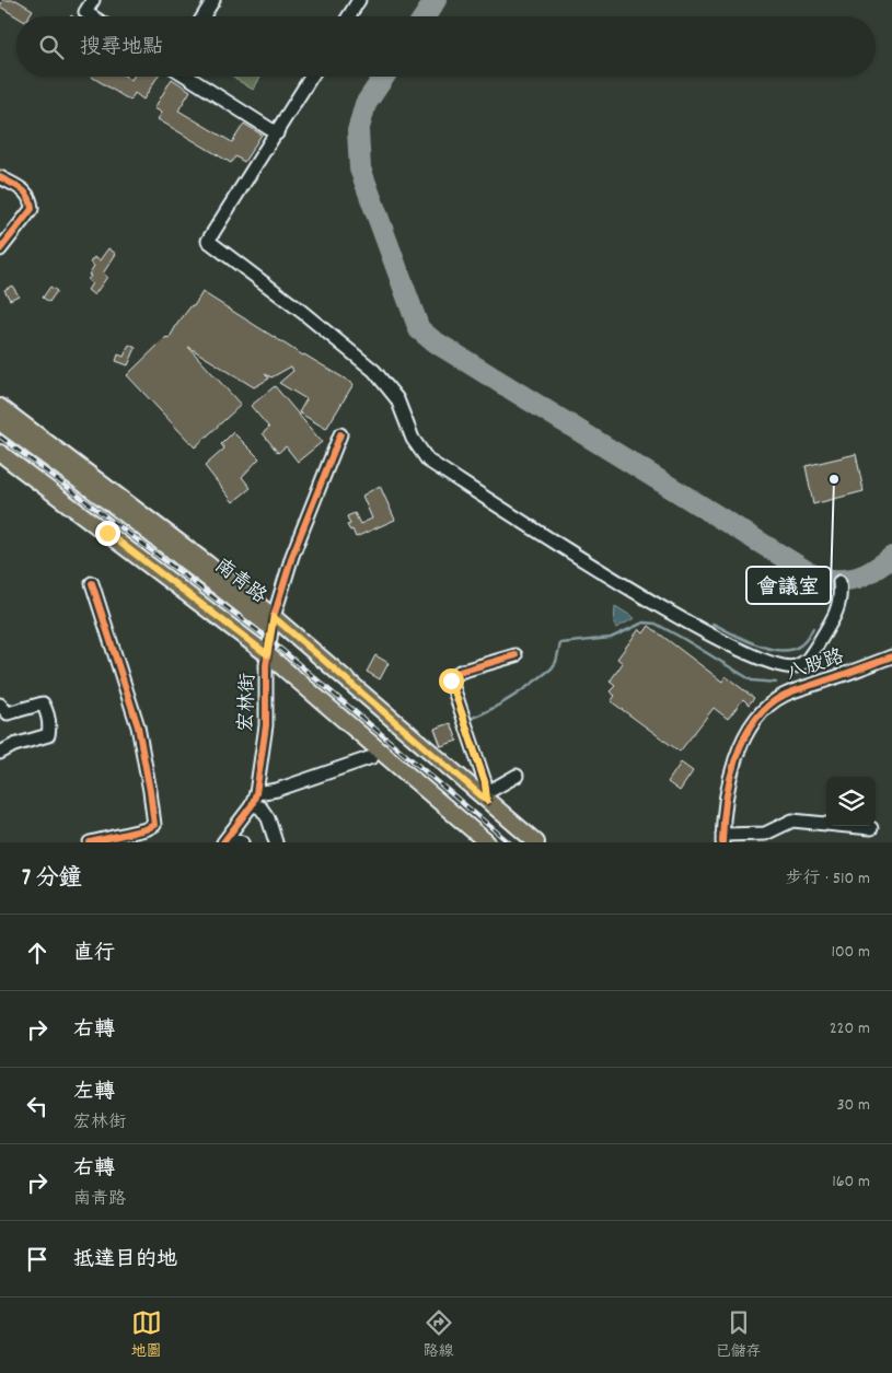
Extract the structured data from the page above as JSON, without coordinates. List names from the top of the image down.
{
  "streets": {
    "main road": ["南青路"],
    "street": ["八股路", "宏林街"]
  },
  "crossings": [
    ["南青路", "宏林街"]
  ],
  "places": ["會議室"],
  "page": {
    "search": "搜尋地點",
    "heading": ["7 分鐘", "步行 · 510 m"],
    "list": [
      ["直行", "100 m"],
      ["右轉", "220 m"],
      ["左轉", "宏林街", "30 m"],
      ["右轉", "南青路", "160 m"],
      "抵達目的地"
    ],
    "nav": ["地圖", "路線", "已儲存"]
  }
}
